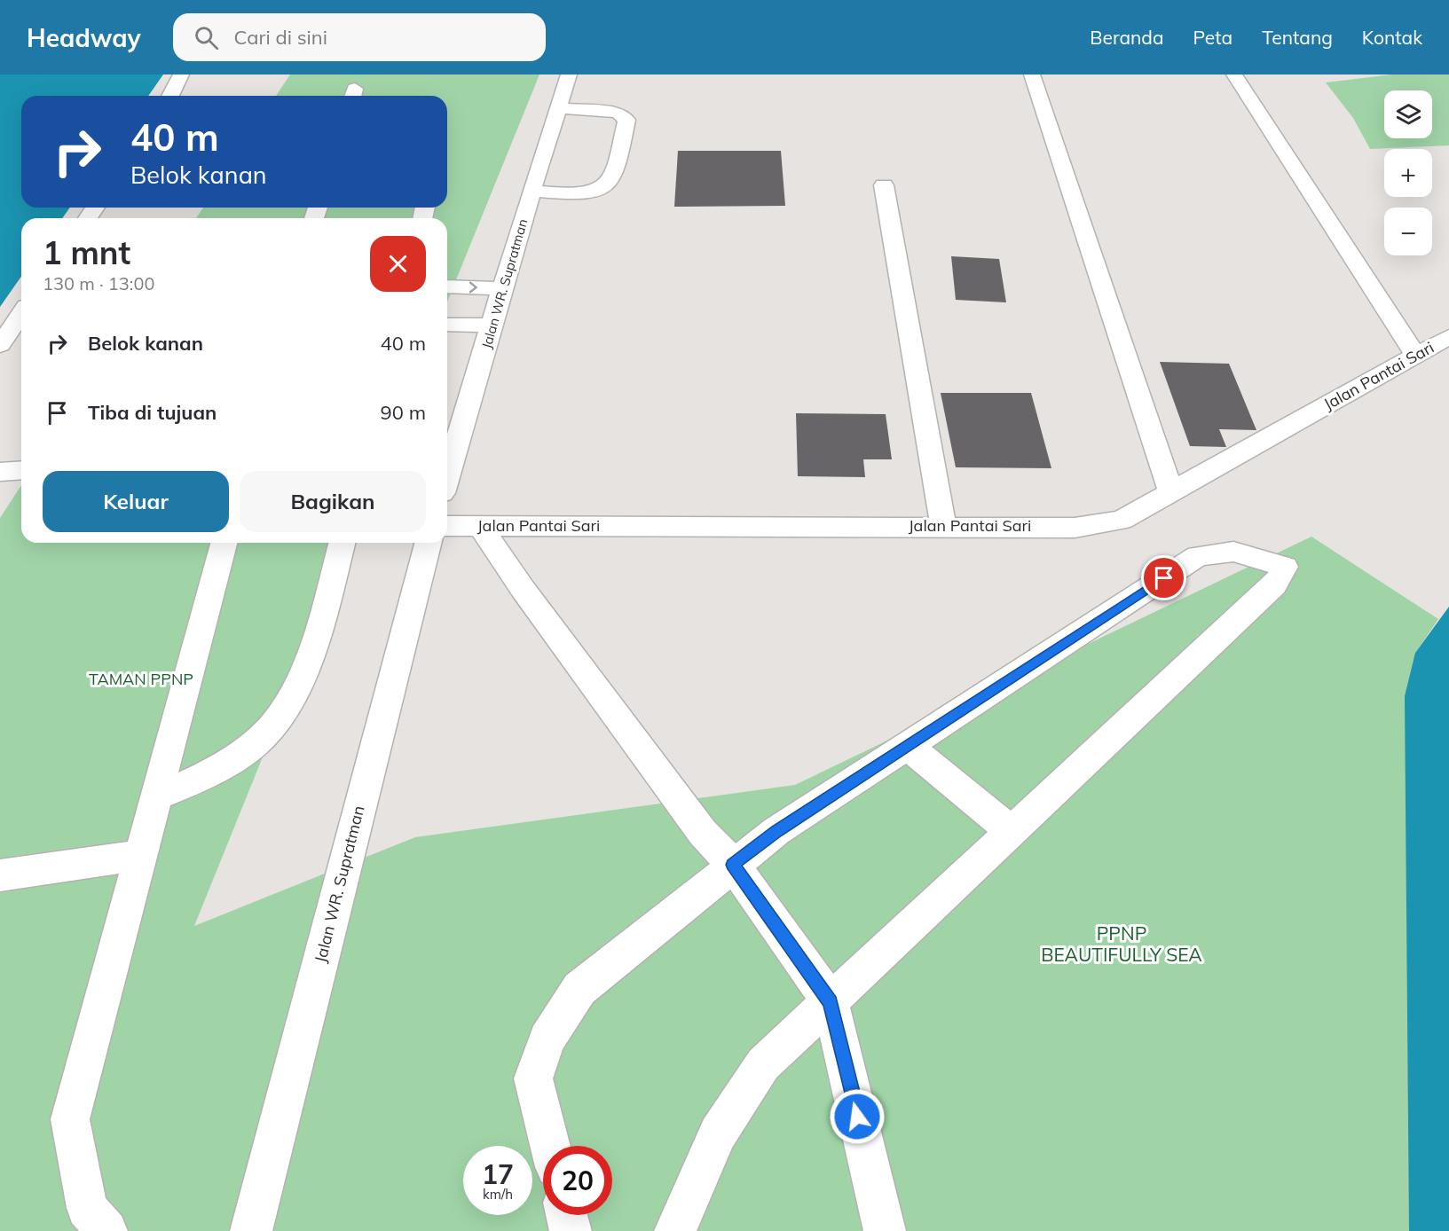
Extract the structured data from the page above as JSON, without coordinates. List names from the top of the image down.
{
  "streets": {
    "street": ["Jalan WR. Supratman", "Jalan Pantai Sari"]
  },
  "parks": ["TAMAN PPNP", "PPNP BEAUTIFULLY SEA"],
  "page": {
    "header": "Headway",
    "search": "Cari di sini",
    "nav": [
      "Beranda",
      "Peta",
      "Tentang",
      "Kontak"
    ],
    "map_buttons": ["+", "−"],
    "turn": ["40 m", "Belok kanan"],
    "heading": ["1 mnt", "130 m · 13:00"],
    "list": [
      {
        "name": "Belok kanan",
        "value": "40 m"
      },
      {
        "name": "Tiba di tujuan",
        "value": "90 m"
      }
    ],
    "buttons": ["Keluar", "Bagikan"],
    "speed": "17 km/h",
    "limit": "20"
  }
}
